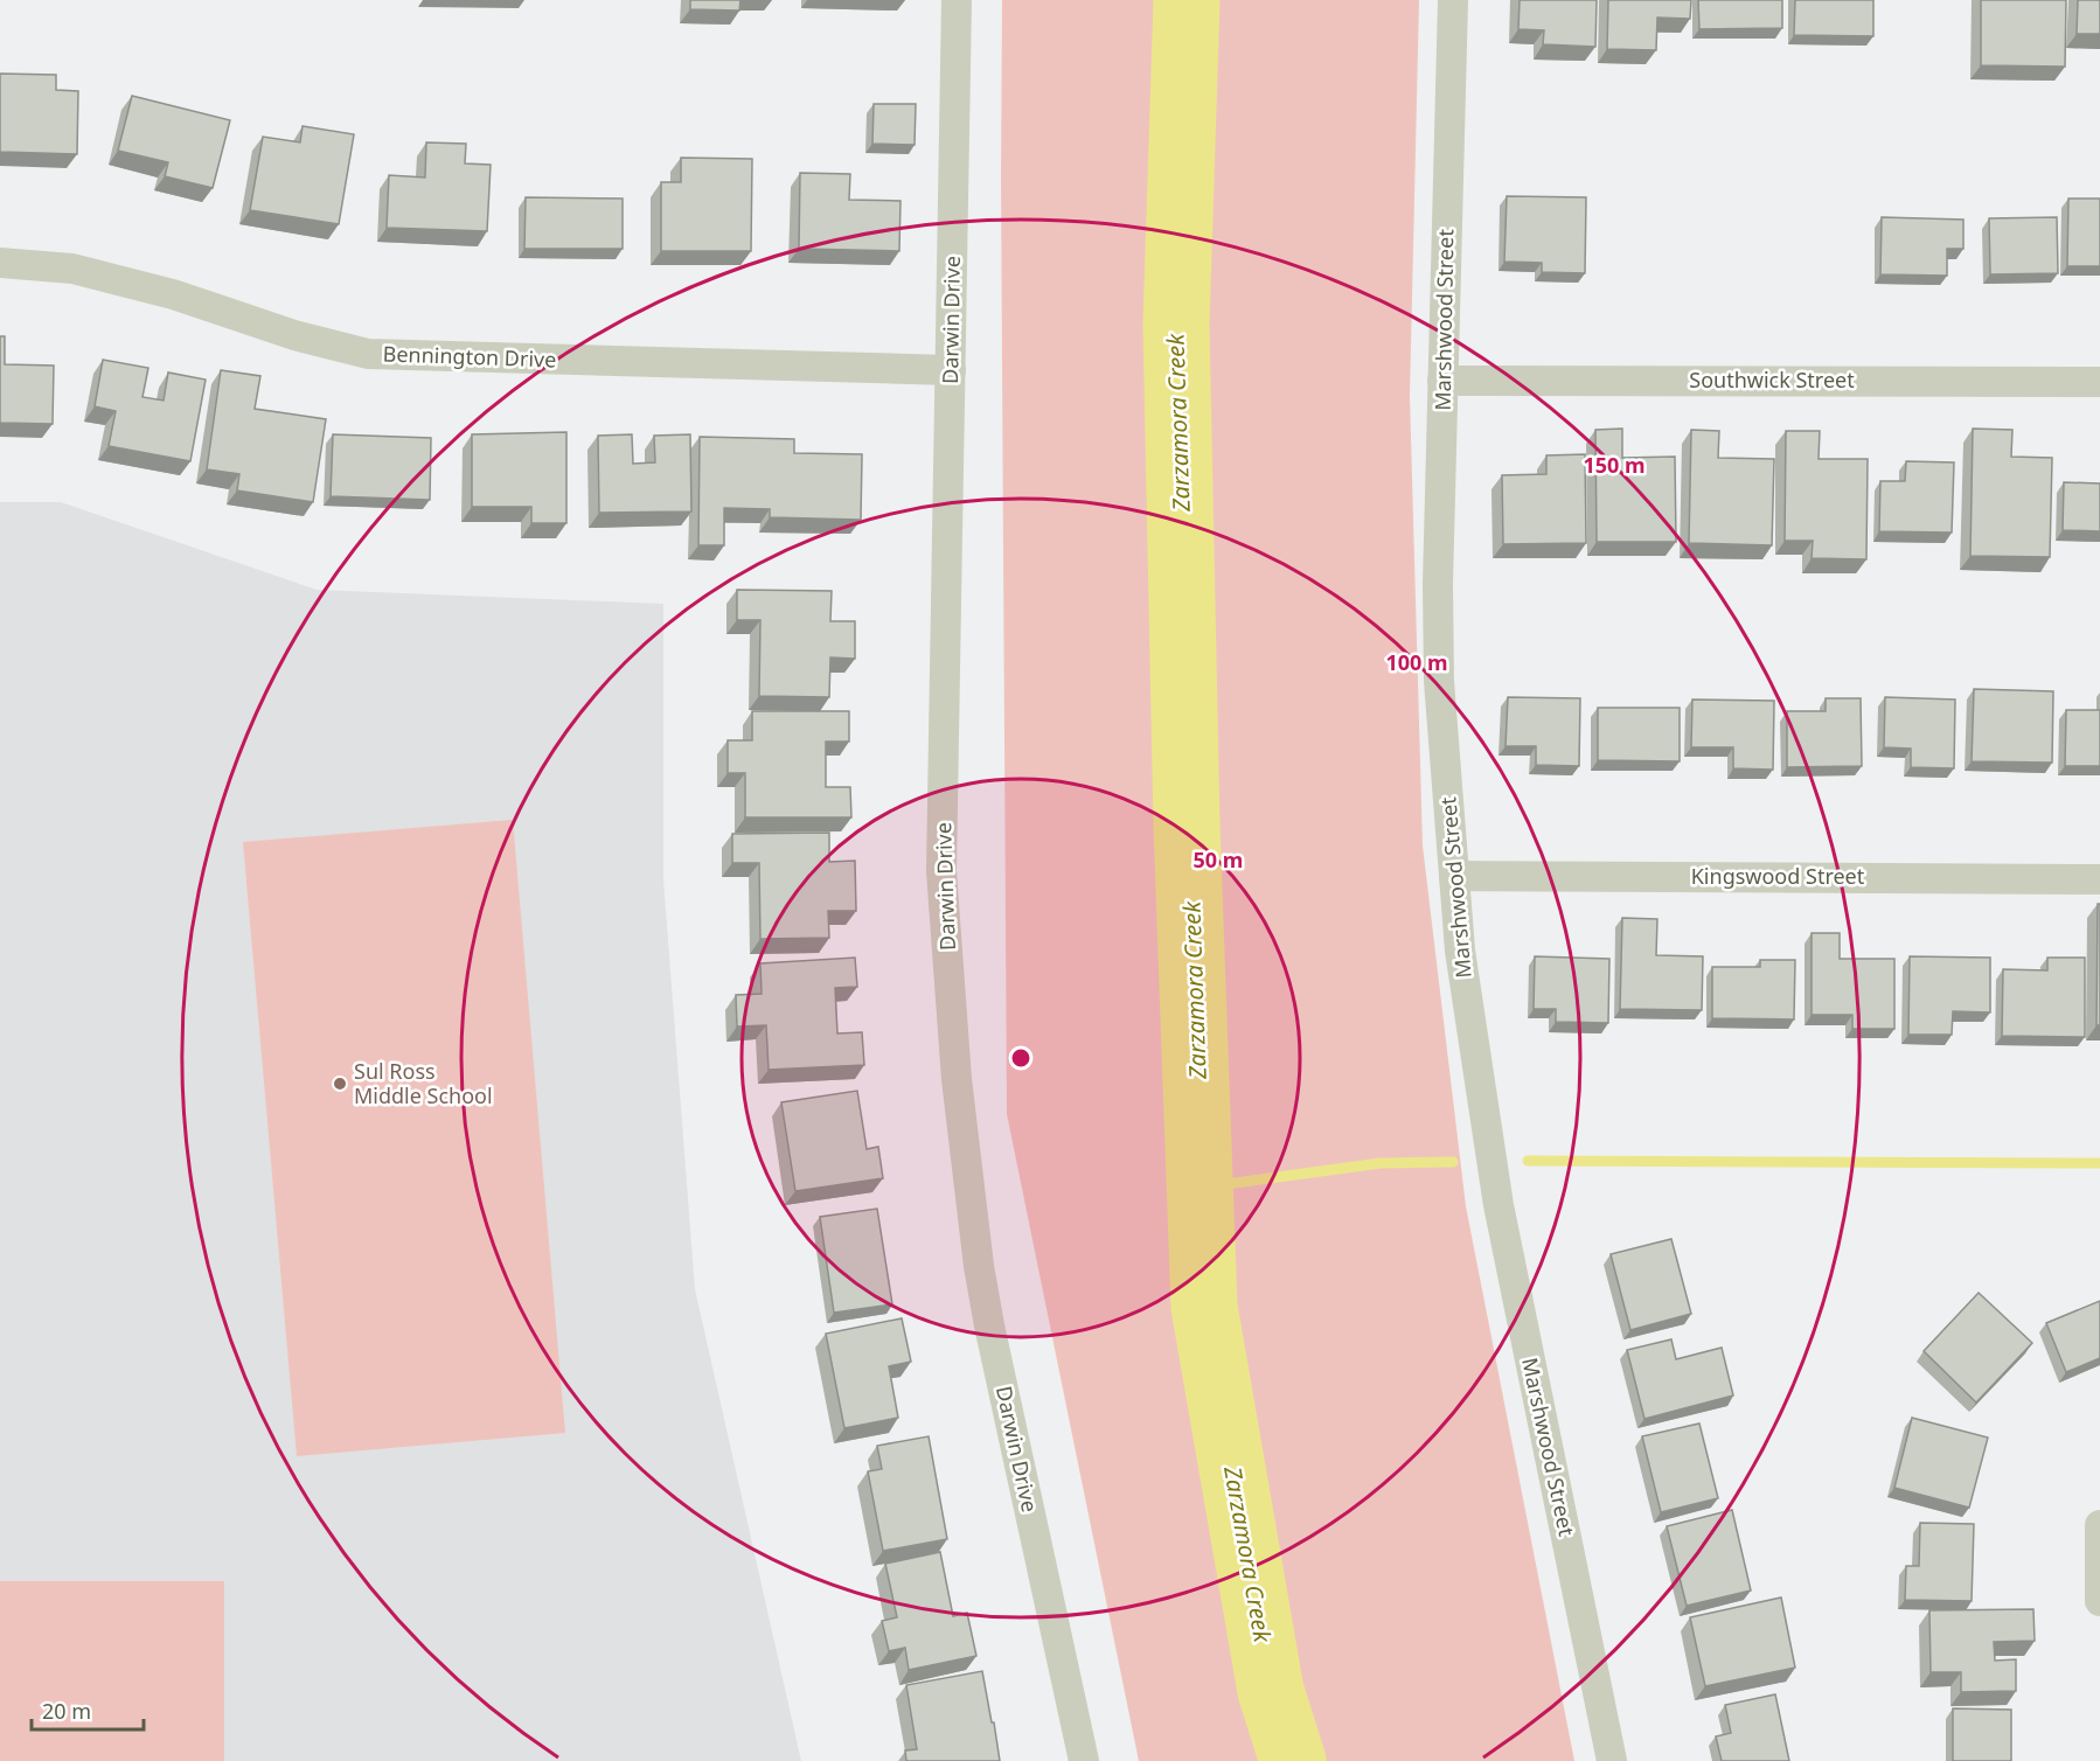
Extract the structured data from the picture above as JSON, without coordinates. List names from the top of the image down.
{
  "streets": {
    "street": [
      "Darwin Drive",
      "Marshwood Street",
      "Bennington Drive",
      "Southwick Street",
      "Kingswood Street"
    ]
  },
  "crossings": [
    ["Darwin Drive", "Bennington Drive"],
    ["Marshwood Street", "Southwick Street"],
    ["Marshwood Street", "Kingswood Street"]
  ],
  "water": ["Zarzamora Creek"],
  "places": ["Sul Ross Middle School"],
  "scale_bar": "20 m",
  "rings": ["150 m", "100 m", "50 m"]
}
